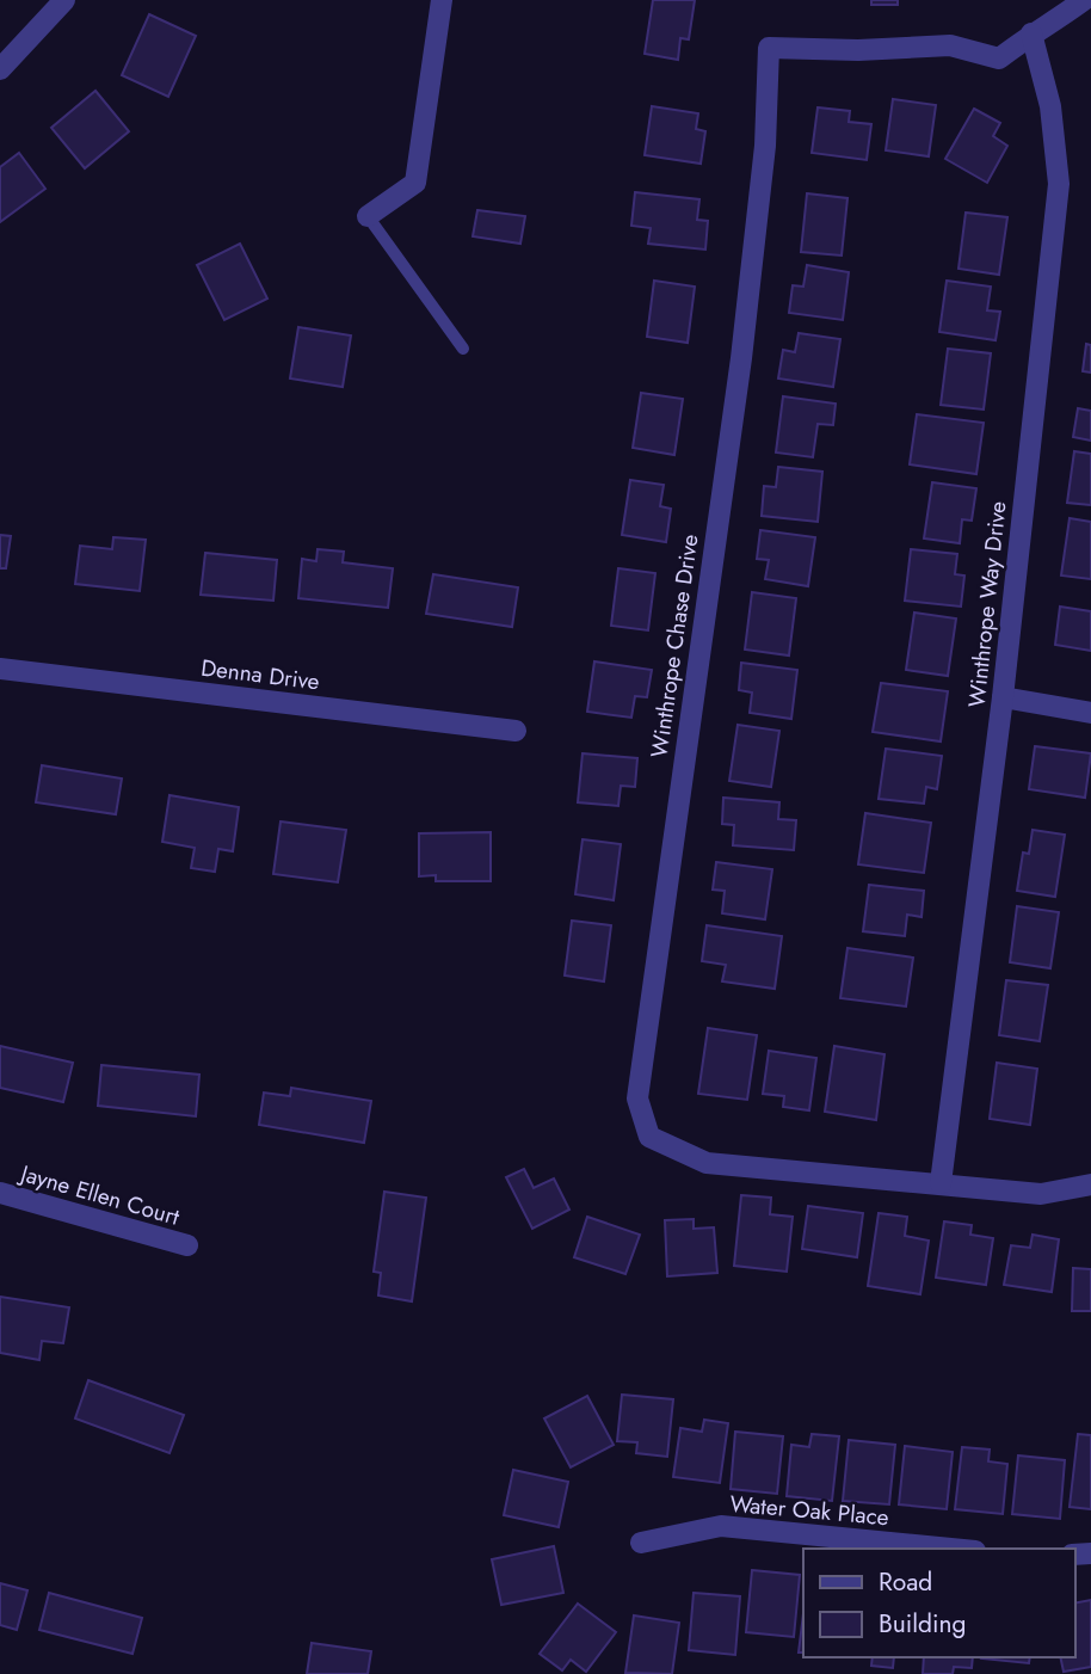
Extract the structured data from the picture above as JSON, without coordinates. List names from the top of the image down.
{
  "streets": {
    "street": [
      "Winthrope Way Drive",
      "Winthrope Chase Drive",
      "Denna Drive",
      "Jayne Ellen Court",
      "Water Oak Place"
    ]
  },
  "crossings": [
    ["Winthrope Way Drive", "Winthrope Chase Drive"]
  ],
  "legend": ["Road", "Building"]
}
